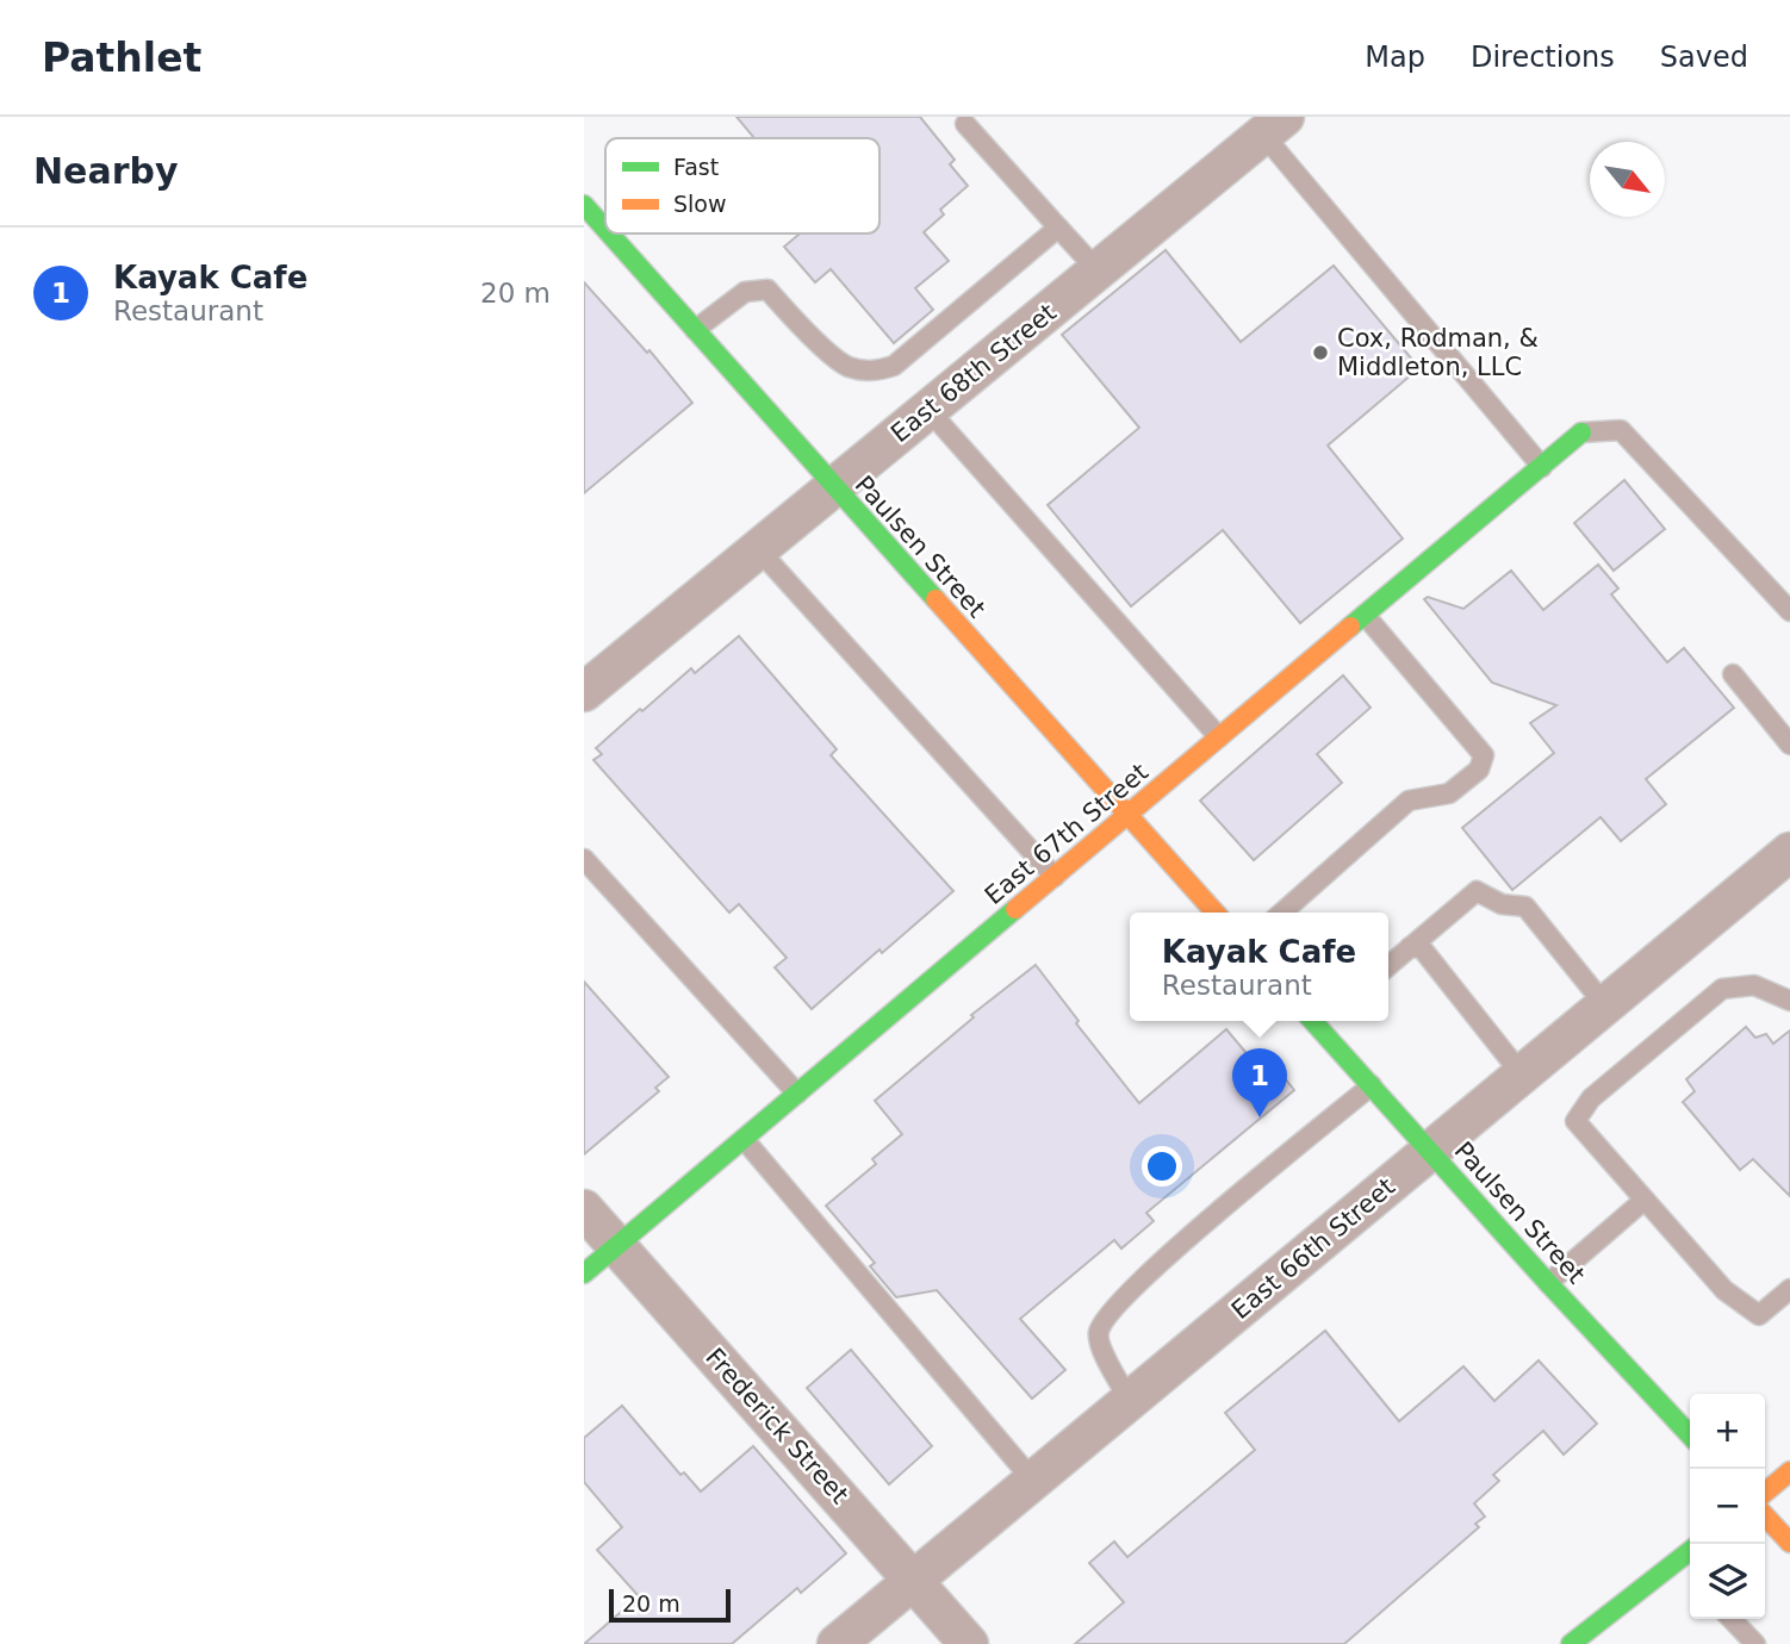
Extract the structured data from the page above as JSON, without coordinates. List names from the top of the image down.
{
  "streets": {
    "street": [
      "East 68th Street",
      "Paulsen Street",
      "East 67th Street",
      "East 66th Street",
      "Frederick Street"
    ]
  },
  "crossings": [
    ["East 68th Street", "Paulsen Street"],
    ["Paulsen Street", "East 67th Street"],
    ["Paulsen Street", "East 66th Street"],
    ["East 67th Street", "Frederick Street"],
    ["East 66th Street", "Frederick Street"]
  ],
  "places": ["Cox, Rodman, & Middleton, LLC"],
  "legend": ["Fast", "Slow"],
  "scale_bar": "20 m",
  "north": "bottom right",
  "page": {
    "header": "Pathlet",
    "nav": ["Map", "Directions", "Saved"],
    "heading": "Nearby",
    "list": [
      {
        "mark": "1",
        "name": "Kayak Cafe",
        "note": "Restaurant",
        "value": "20 m"
      }
    ],
    "popup": ["Kayak Cafe", "Restaurant"],
    "pins": "1",
    "map_buttons": ["+", "−"],
    "scale": "20 m"
  }
}
